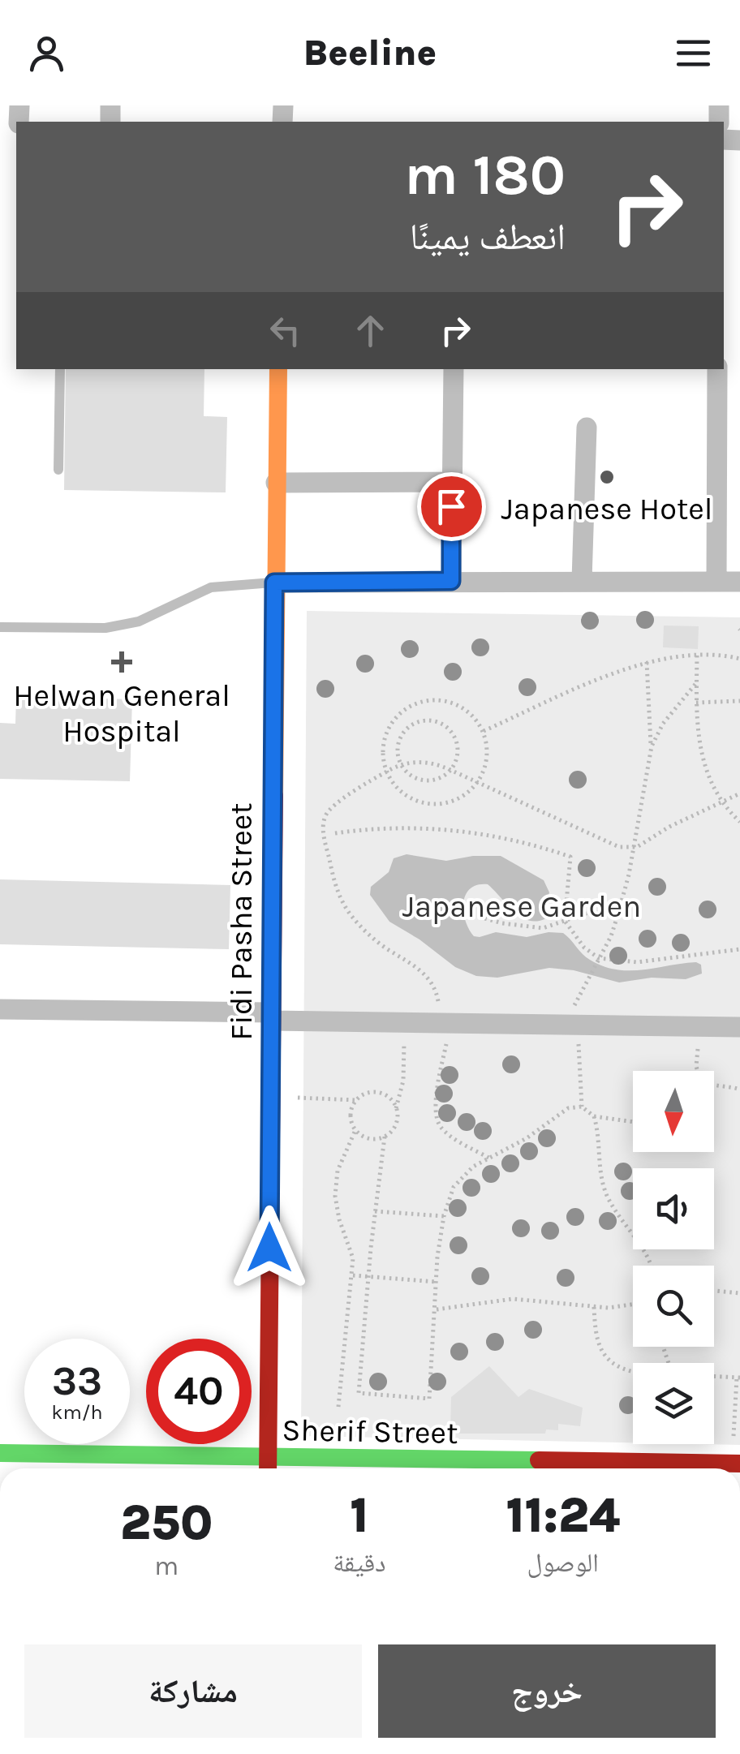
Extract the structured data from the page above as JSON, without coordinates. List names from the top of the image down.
{
  "streets": {
    "street": ["Fidi Pasha Street", "Sherif Street"]
  },
  "crossings": [
    ["Fidi Pasha Street", "Sherif Street"]
  ],
  "parks": ["Japanese Garden"],
  "places": {
    "other": ["Japanese Hotel"],
    "health": ["Helwan General Hospital"]
  },
  "north": "bottom",
  "page": {
    "header": "Beeline",
    "turn": ["180 m", "انعطف يمينًا"],
    "speed": "33 km/h",
    "limit": "40",
    "eta": [
      "11:24",
      "الوصول",
      "1",
      "دقيقة",
      "250",
      "m"
    ],
    "buttons": ["خروج", "مشاركة"]
  }
}
